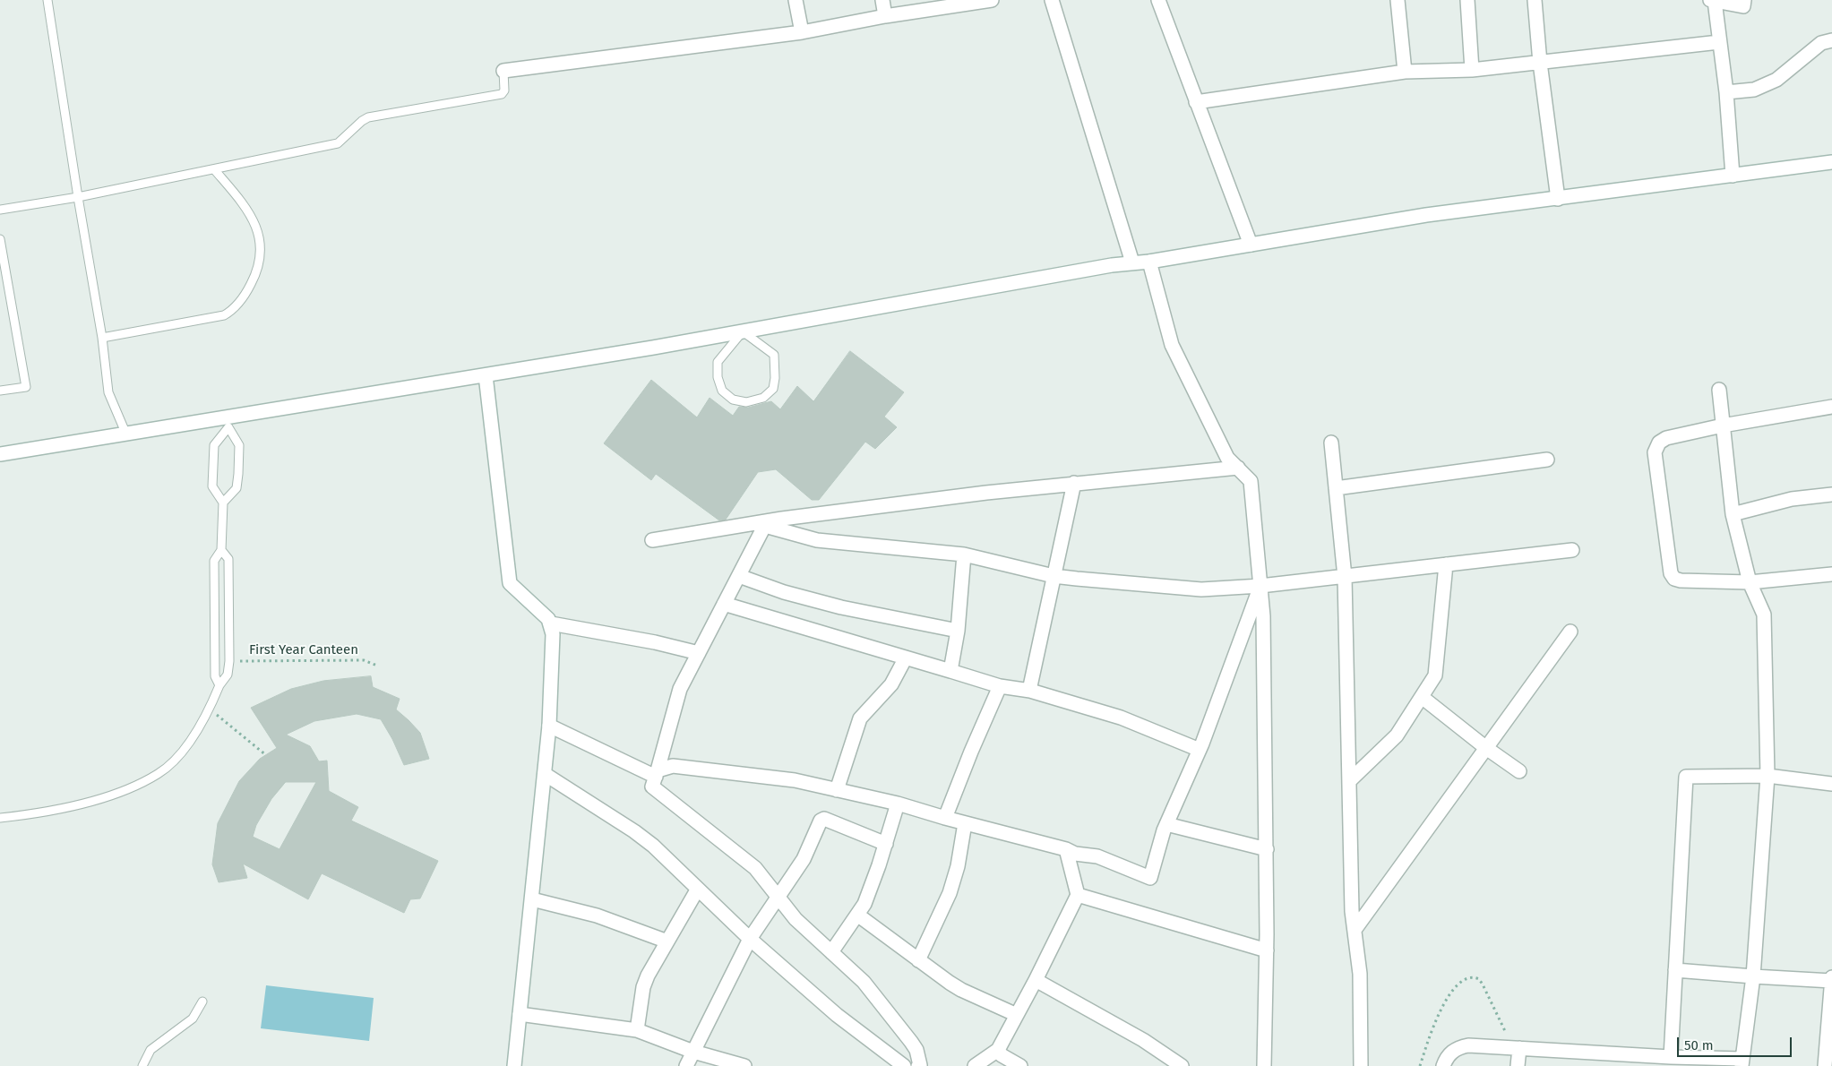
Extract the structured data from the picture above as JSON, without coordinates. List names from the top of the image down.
{
  "streets": {
    "path": ["First Year Canteen"]
  },
  "scale_bar": "50 m"
}
